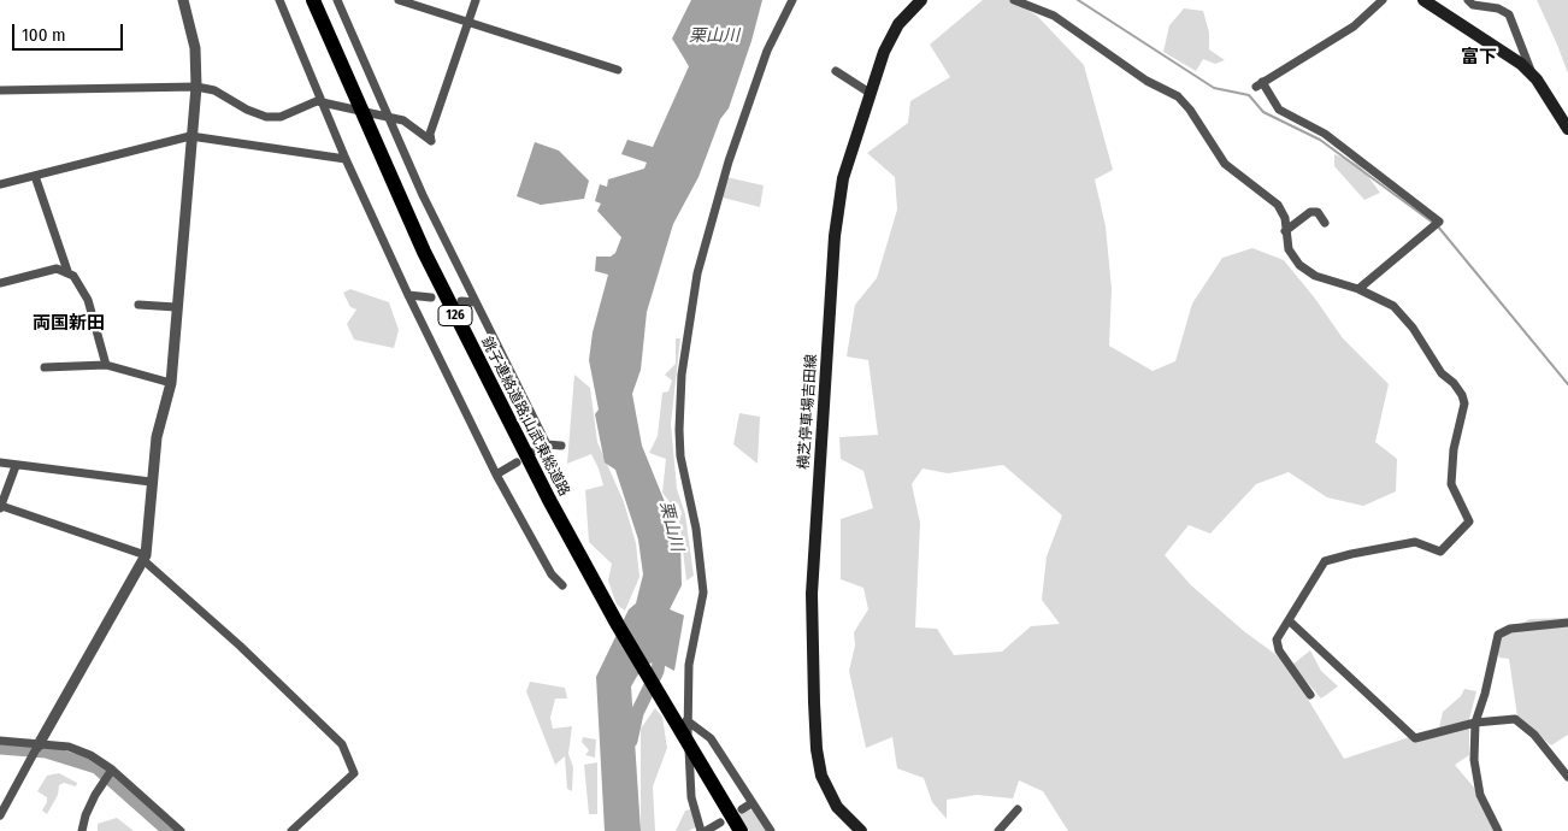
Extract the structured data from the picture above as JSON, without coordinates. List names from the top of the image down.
{
  "streets": {
    "highway": ["126", "銚子連絡道路;山武東総道路"],
    "main road": ["横芝停車場吉田線"]
  },
  "districts": ["富下", "両国新田"],
  "water": ["栗山川"],
  "scale_bar": "100 m"
}
